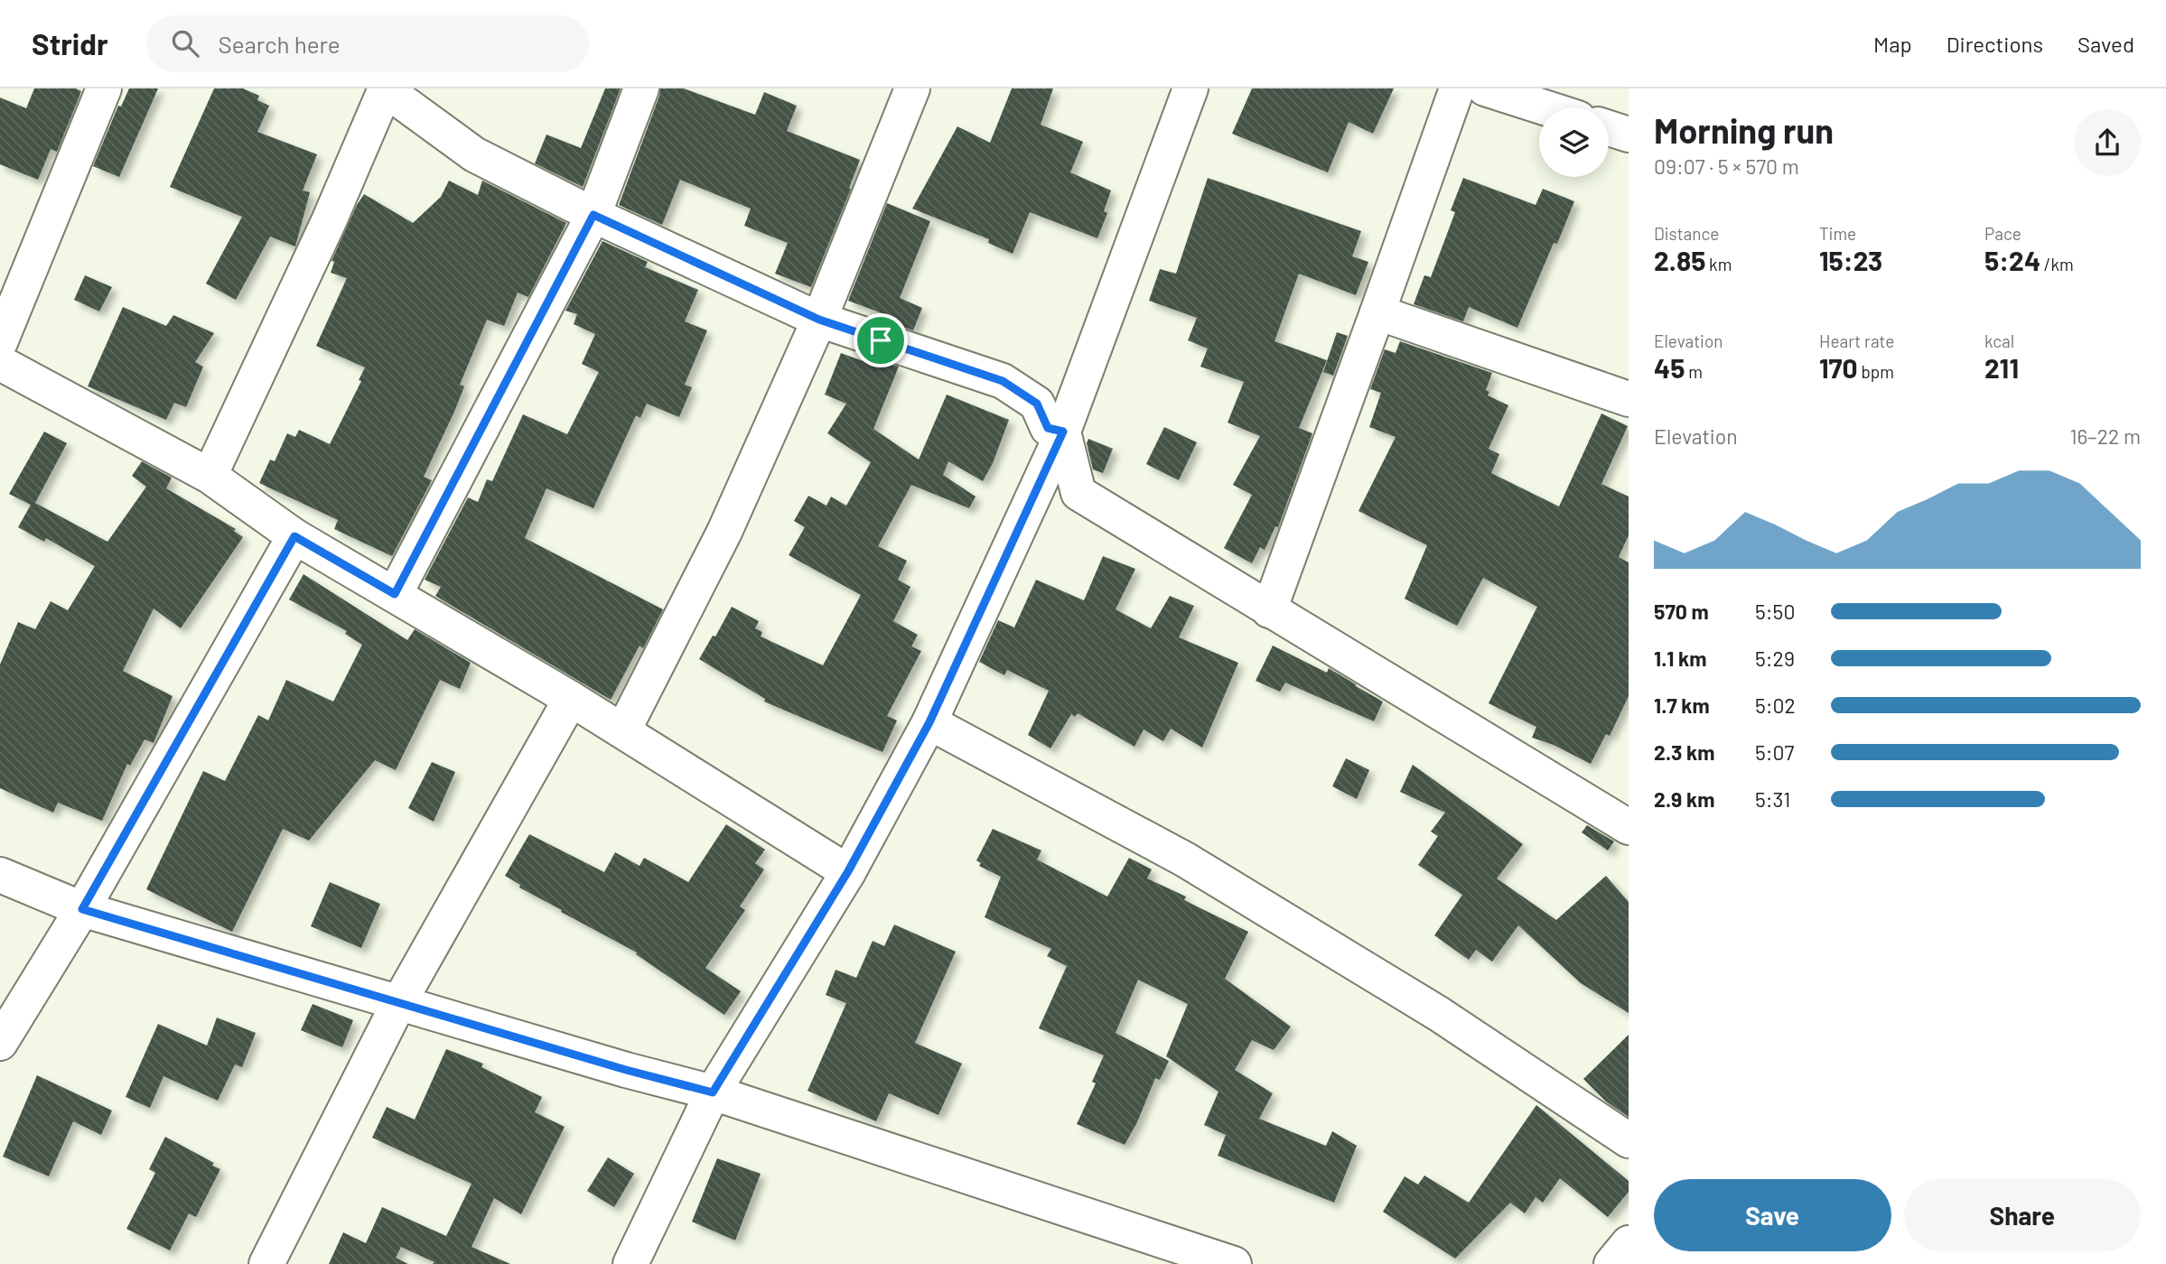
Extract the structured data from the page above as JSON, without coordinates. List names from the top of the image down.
{
  "page": {
    "header": "Stridr",
    "search": "Search here",
    "nav": ["Map", "Directions", "Saved"],
    "heading": ["Morning run", "09:07 · 5 × 570 m"],
    "stats": [
      ["Distance", "2.85 km"],
      ["Time", "15:23"],
      ["Pace", "5:24 /km"],
      ["Elevation", "45 m"],
      ["Heart rate", "170 bpm"],
      ["kcal", "211"]
    ],
    "chart": ["Elevation", "16–22 m"],
    "list": [
      {
        "name": "570 m",
        "note": "5:50"
      },
      {
        "name": "1.1 km",
        "note": "5:29"
      },
      {
        "name": "1.7 km",
        "note": "5:02"
      },
      {
        "name": "2.3 km",
        "note": "5:07"
      },
      {
        "name": "2.9 km",
        "note": "5:31"
      }
    ],
    "buttons": ["Save", "Share"]
  }
}
